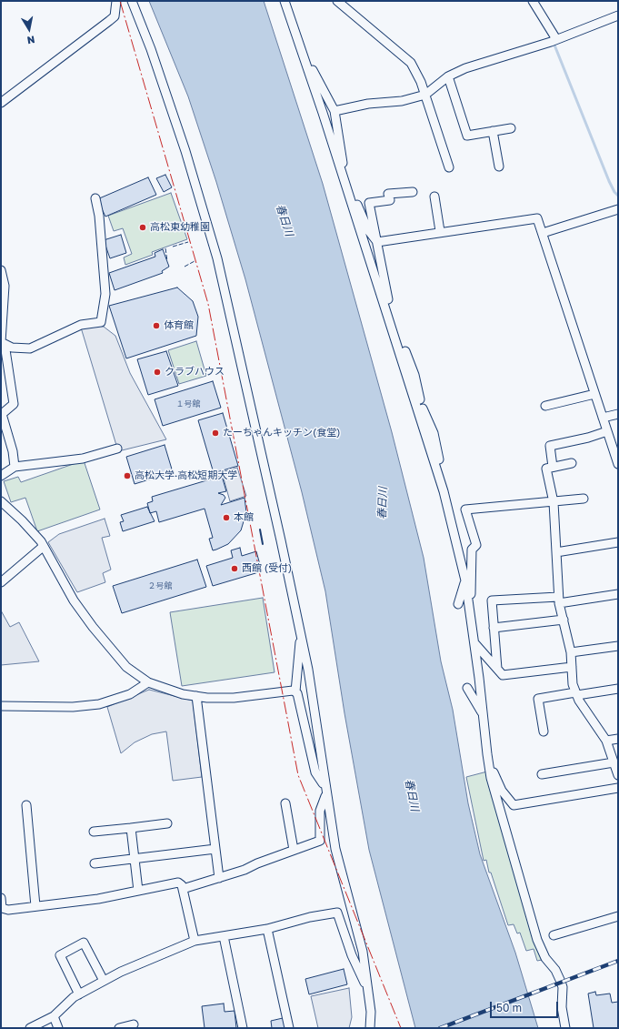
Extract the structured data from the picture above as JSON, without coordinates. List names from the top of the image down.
{
  "water": ["春日川"],
  "places": [
    "高松東幼稚園",
    "体育館",
    "クラブハウス",
    "たーちゃんキッチン(食堂)",
    "高松大学·高松短期大学",
    "本館",
    "西館 (受付)"
  ],
  "house_numbers": ["１号館", "２号館"],
  "scale_bar": "50 m",
  "north": "bottom"
}
